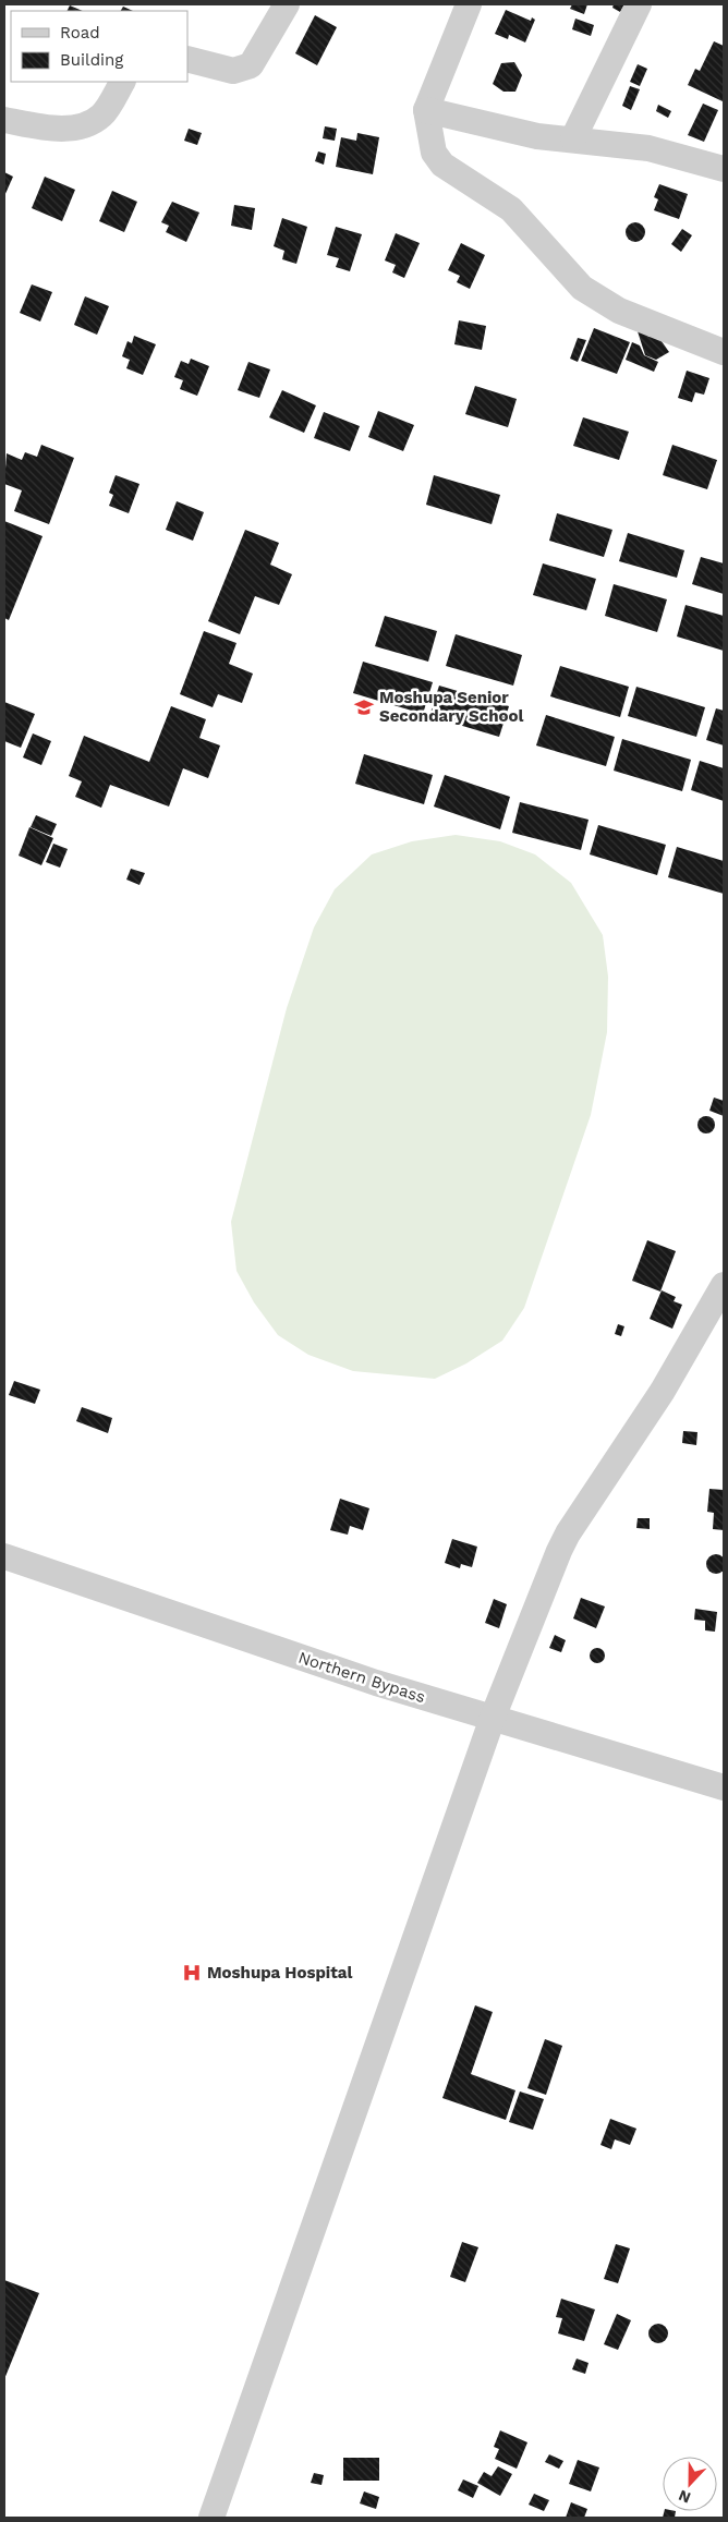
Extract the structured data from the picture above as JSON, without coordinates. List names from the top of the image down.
{
  "streets": {
    "street": ["Northern Bypass"]
  },
  "places": {
    "school or university": ["Moshupa Senior Secondary School"],
    "hospital": ["Moshupa Hospital"]
  },
  "legend": ["Road", "Building"],
  "north": "bottom"
}
